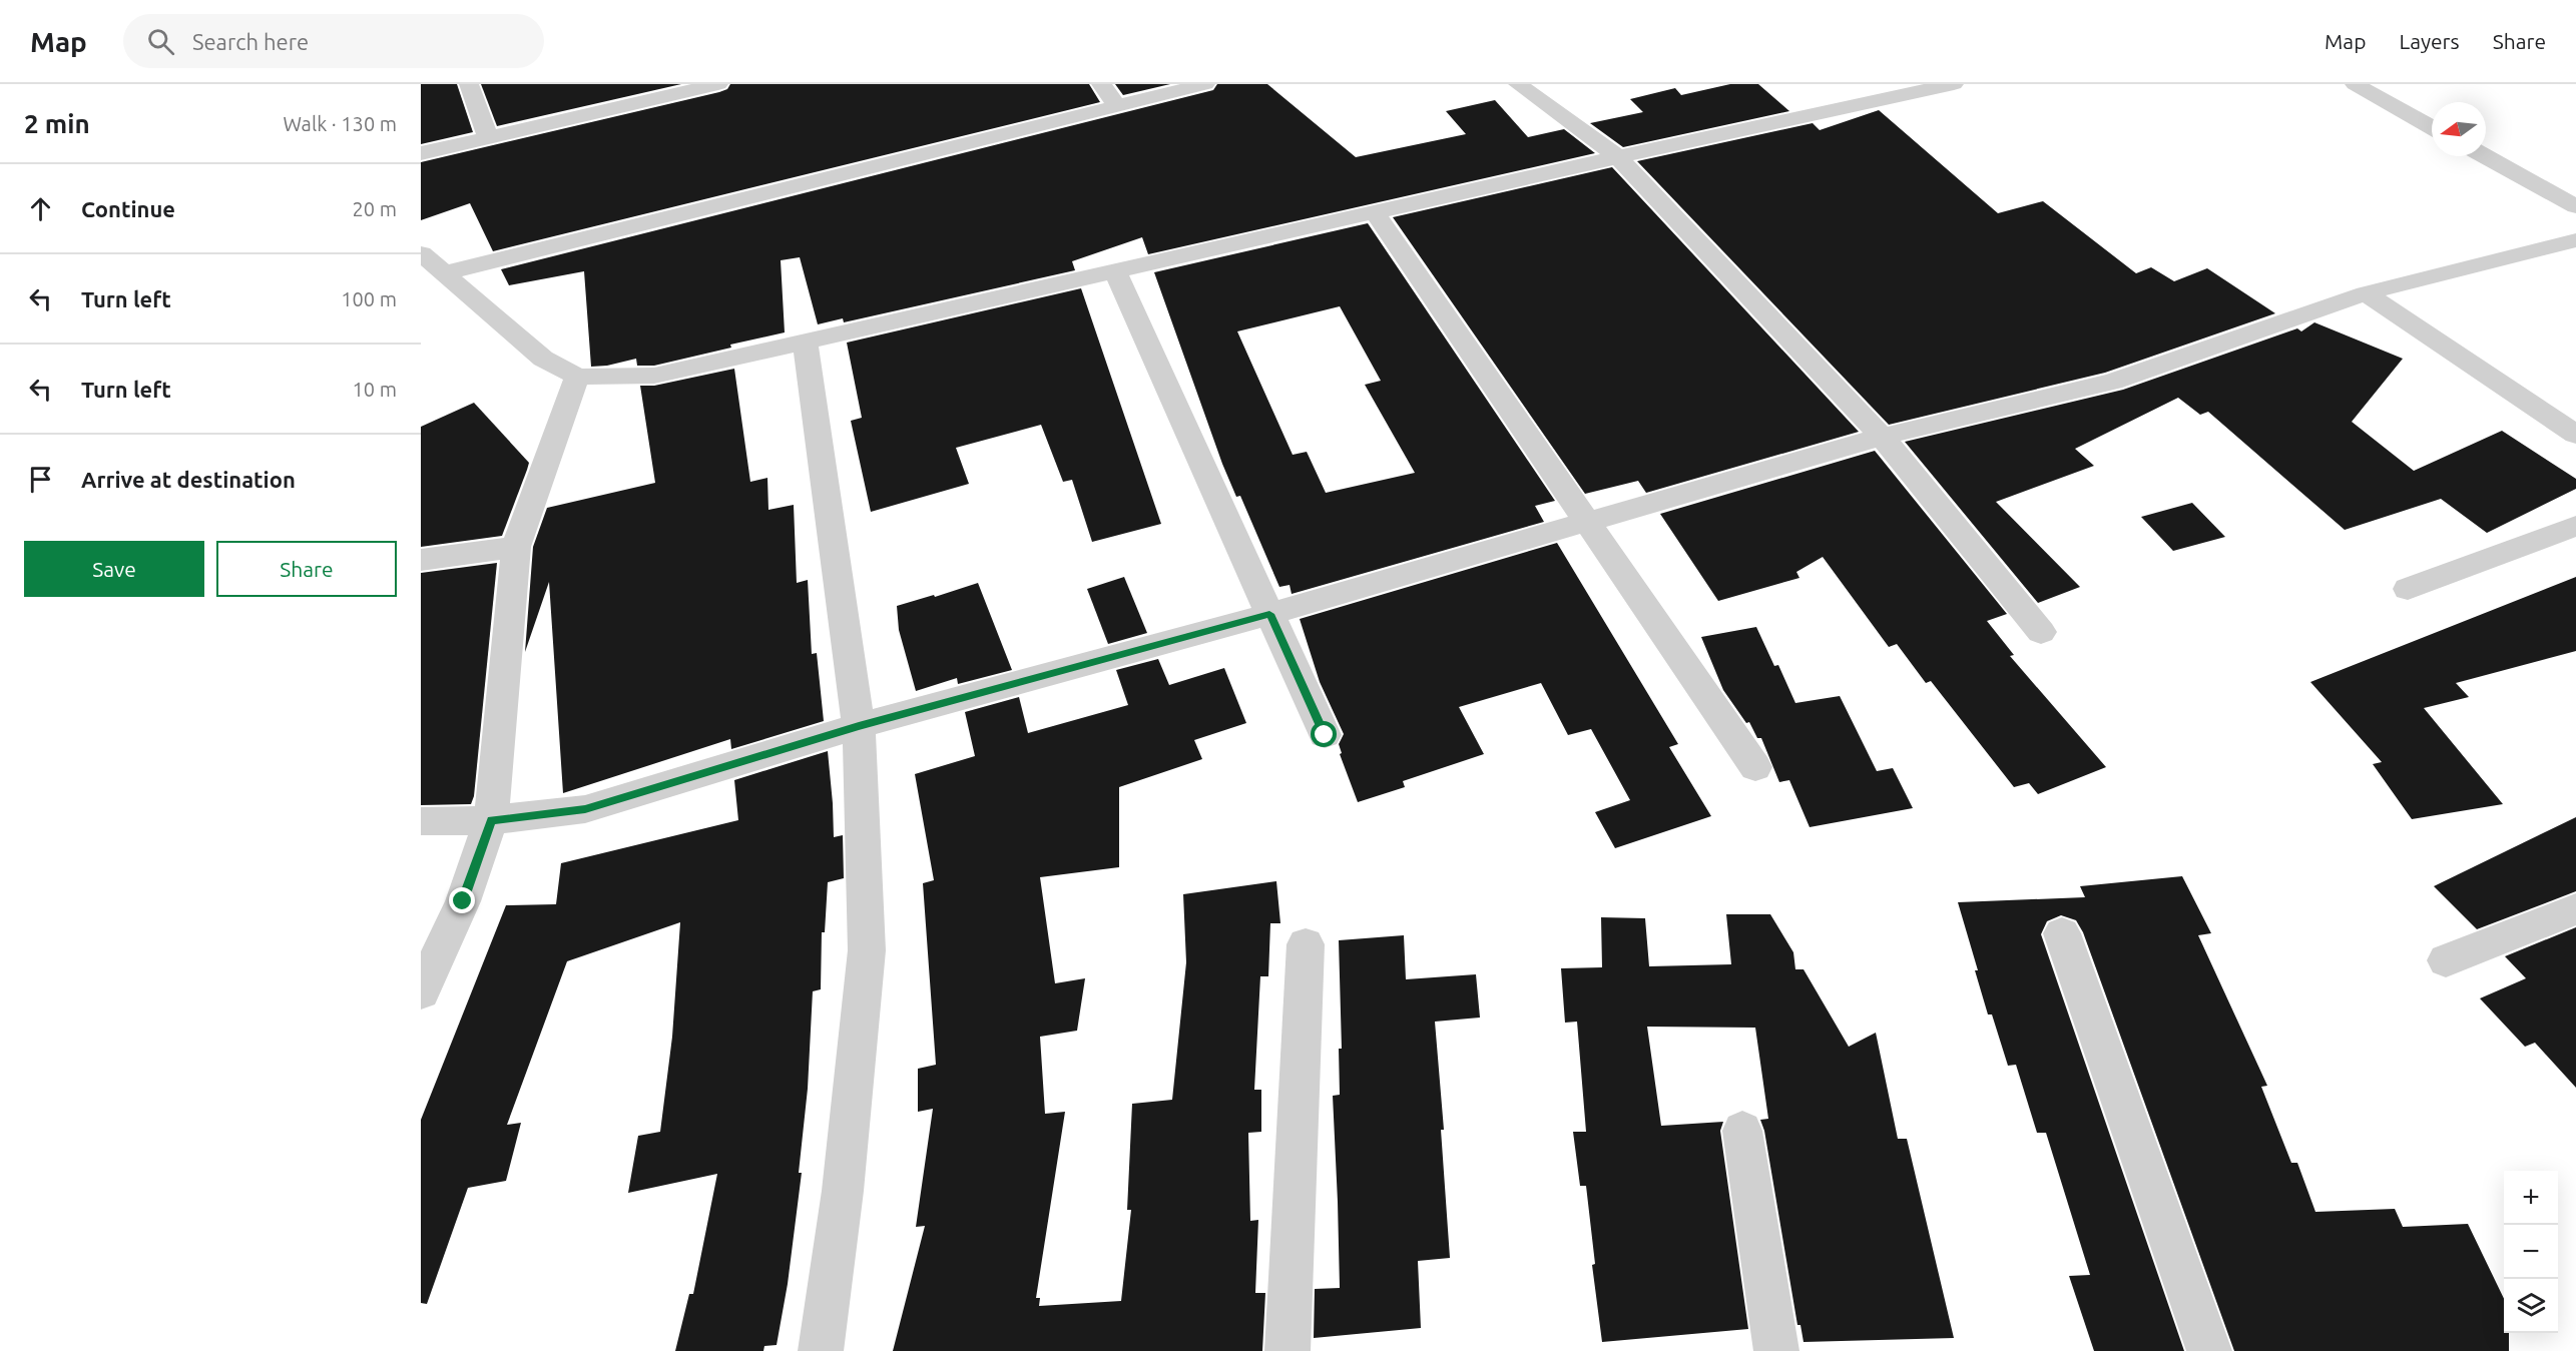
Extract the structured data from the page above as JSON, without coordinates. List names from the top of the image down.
{
  "north": "left",
  "page": {
    "header": "Map",
    "search": "Search here",
    "nav": ["Map", "Layers", "Share"],
    "heading": ["2 min", "Walk · 130 m"],
    "list": [
      ["Continue", "20 m"],
      ["Turn left", "100 m"],
      ["Turn left", "10 m"],
      "Arrive at destination"
    ],
    "buttons": ["Save", "Share"],
    "map_buttons": ["+", "−"]
  }
}
